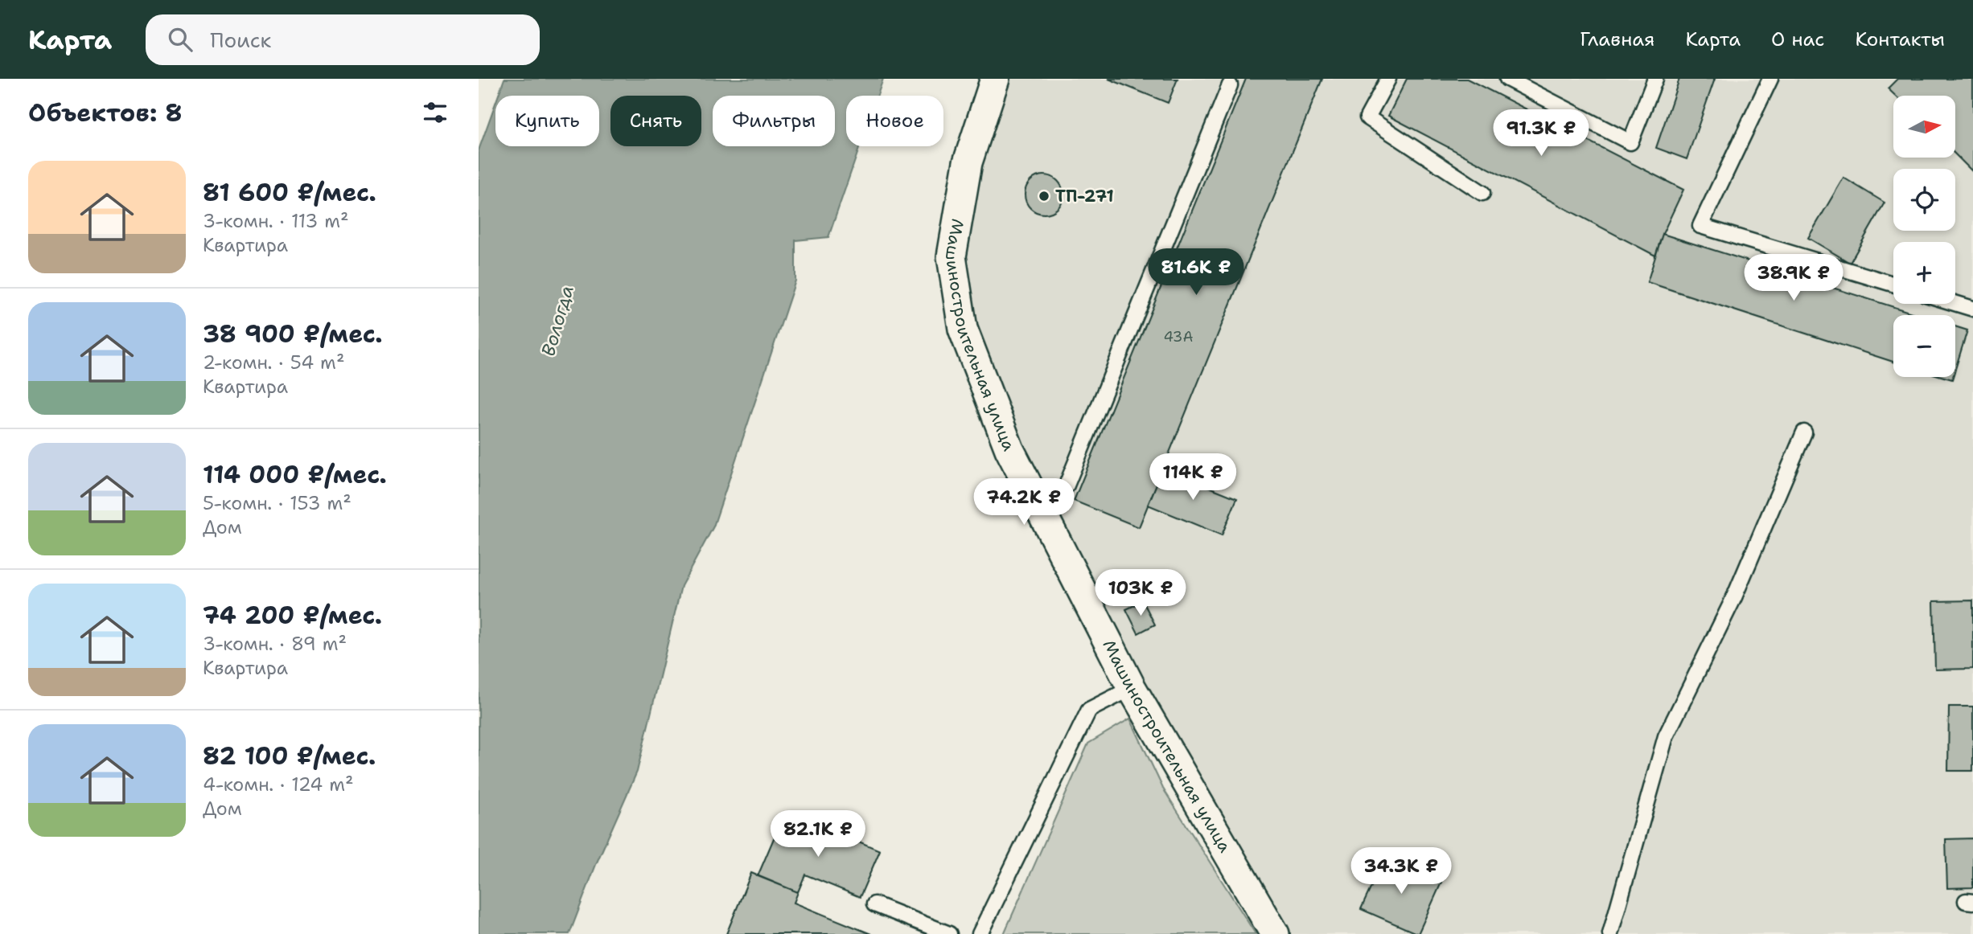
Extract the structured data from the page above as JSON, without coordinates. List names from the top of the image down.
{
  "streets": {
    "street": ["Машиностроительная улица"]
  },
  "water": ["Вологда"],
  "places": ["ТП-271"],
  "house_numbers": ["43А"],
  "north": "right",
  "page": {
    "header": "Карта",
    "search": "Поиск",
    "nav": [
      "Главная",
      "Карта",
      "О нас",
      "Контакты"
    ],
    "heading": "Объектов: 8",
    "map_buttons": ["+", "−"],
    "chip": [
      "Купить",
      "Снять",
      "Фильтры",
      "Новое"
    ],
    "price": [
      "91.3K ₽",
      "81.6K ₽",
      "38.9K ₽",
      "114K ₽",
      "74.2K ₽",
      "103K ₽",
      "82.1K ₽",
      "34.3K ₽"
    ],
    "list": [
      {
        "name": "81 600 ₽/мес.",
        "note": "3-комн. · 113 m² · Квартира"
      },
      {
        "name": "38 900 ₽/мес.",
        "note": "2-комн. · 54 m² · Квартира"
      },
      {
        "name": "114 000 ₽/мес.",
        "note": "5-комн. · 153 m² · Дом"
      },
      {
        "name": "74 200 ₽/мес.",
        "note": "3-комн. · 89 m² · Квартира"
      },
      {
        "name": "82 100 ₽/мес.",
        "note": "4-комн. · 124 m² · Дом"
      }
    ]
  }
}
